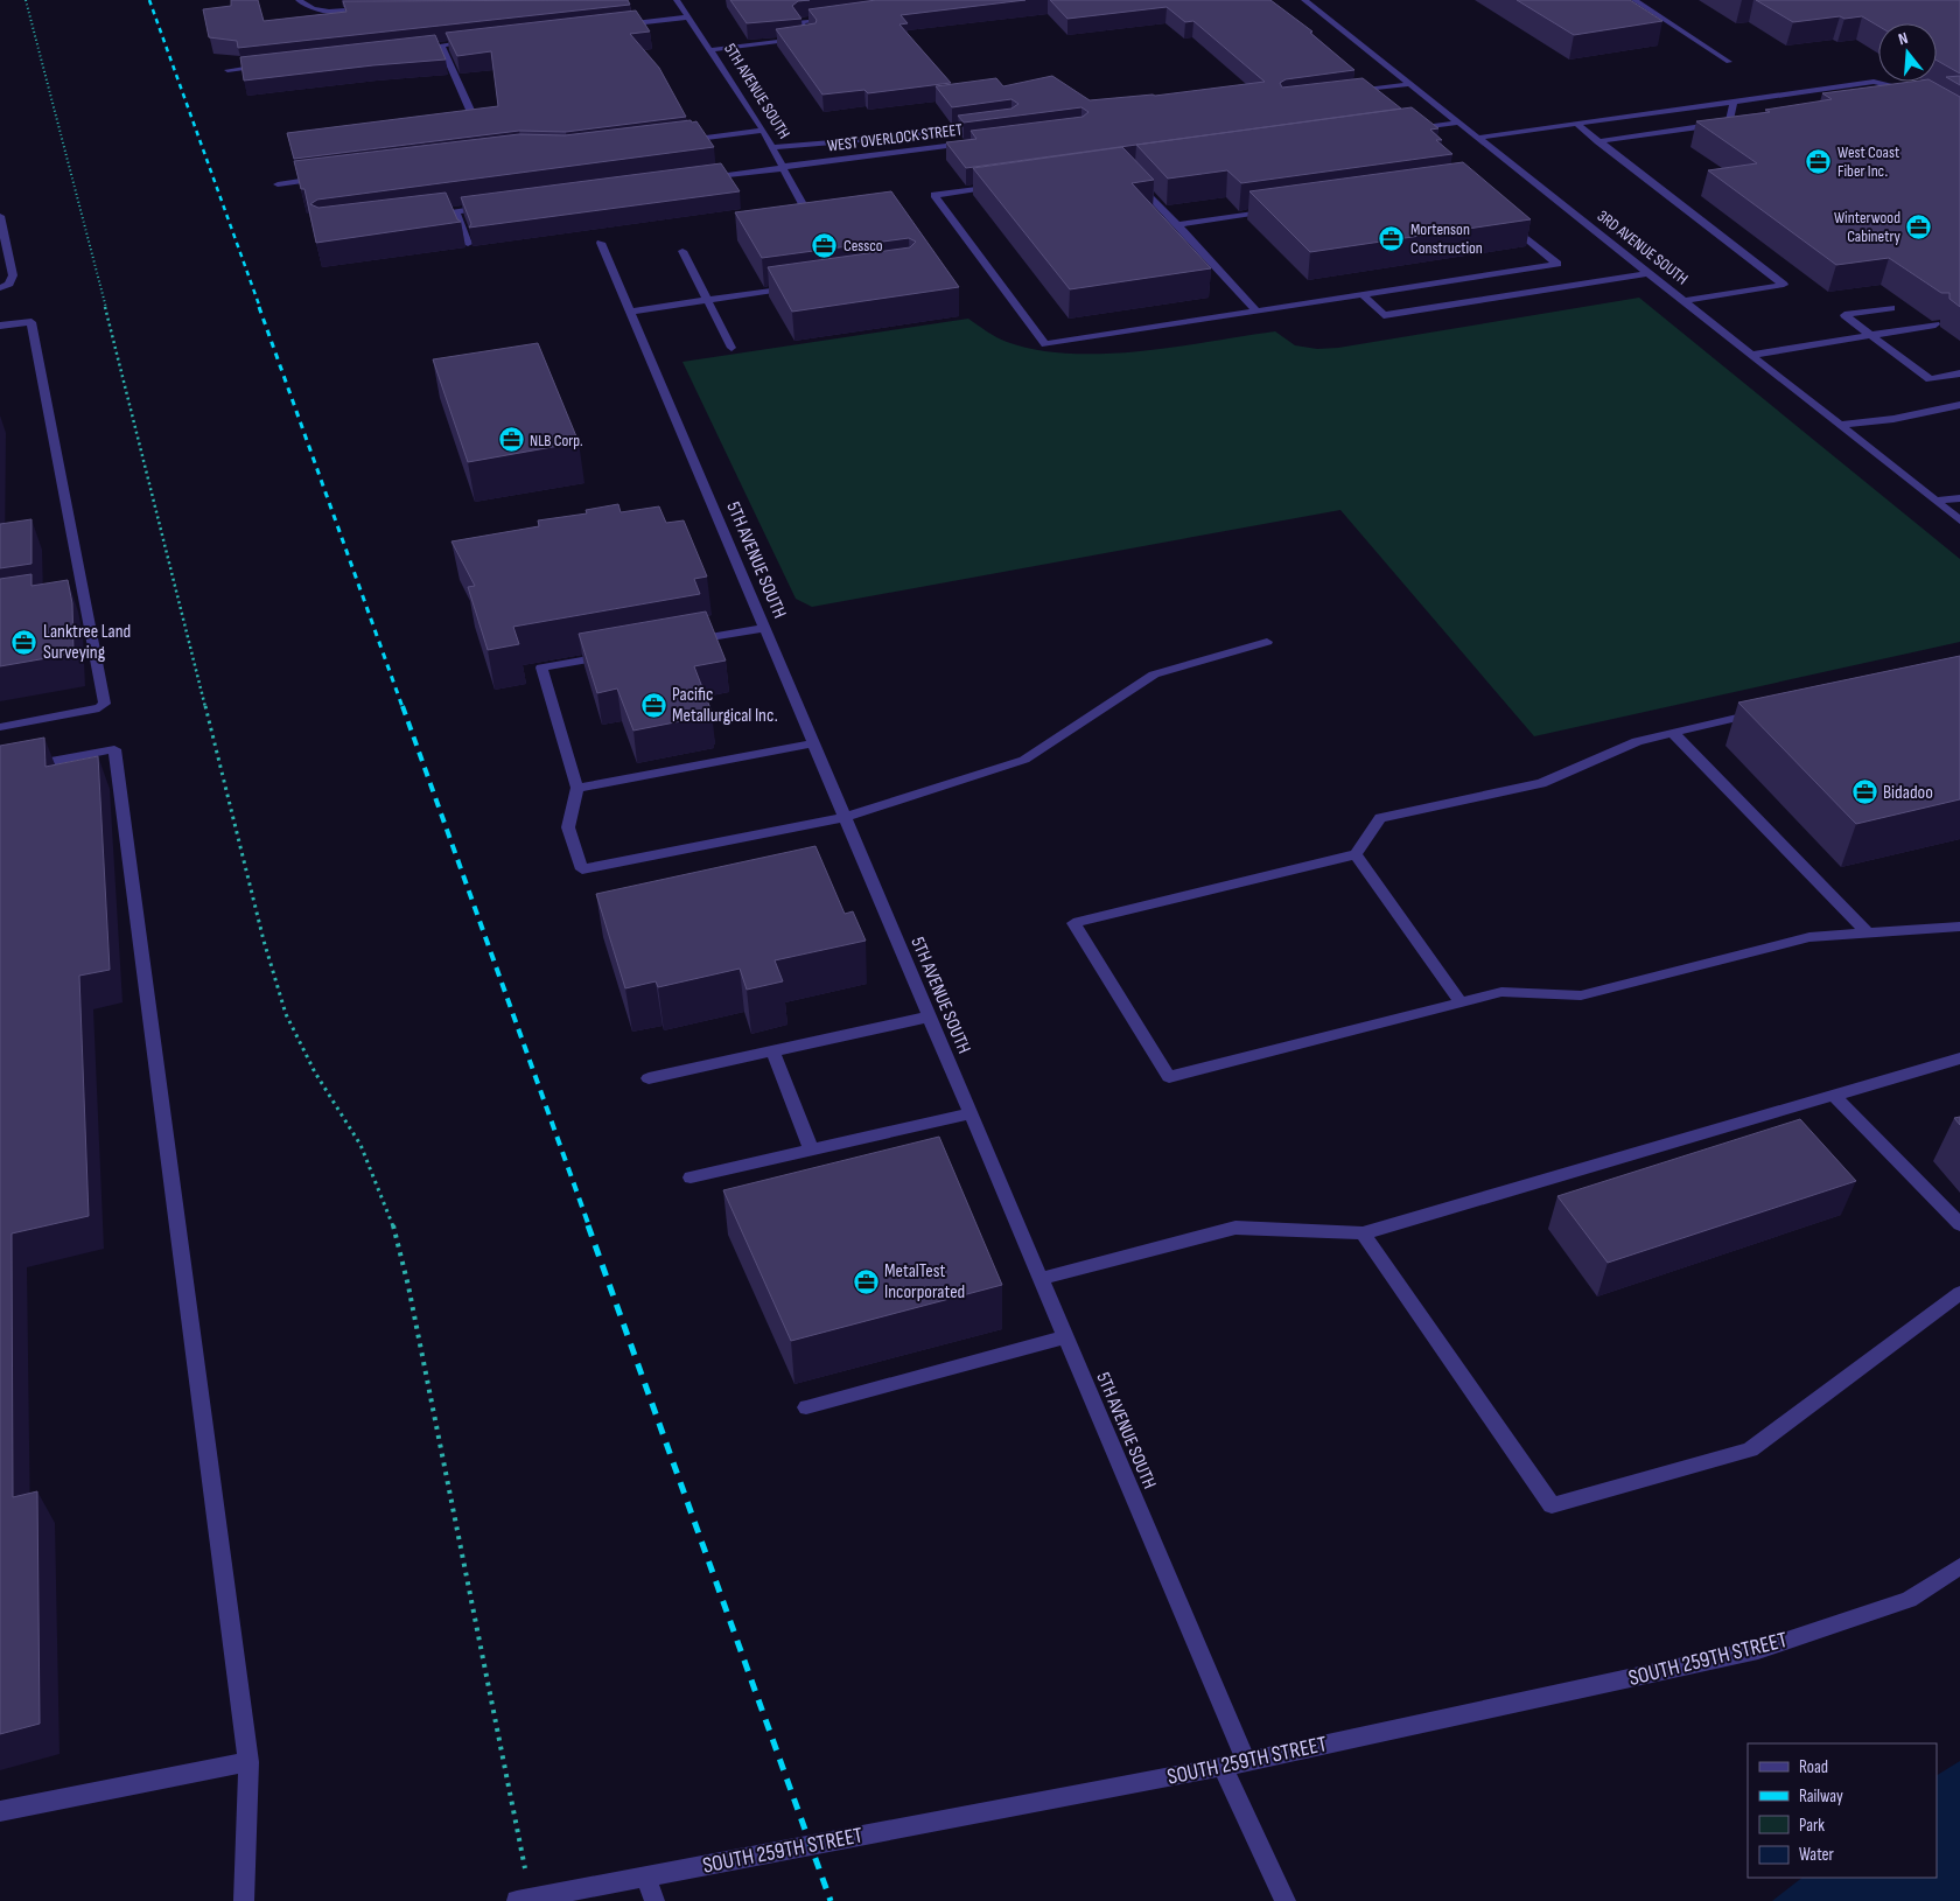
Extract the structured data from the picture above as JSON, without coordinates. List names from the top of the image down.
{
  "streets": {
    "street": [
      "5TH AVENUE SOUTH",
      "WEST OVERLOCK STREET",
      "3RD AVENUE SOUTH",
      "SOUTH 259TH STREET"
    ]
  },
  "crossings": [
    ["5TH AVENUE SOUTH", "WEST OVERLOCK STREET"],
    ["5TH AVENUE SOUTH", "SOUTH 259TH STREET"]
  ],
  "places": {
    "office": [
      "West Coast Fiber Inc.",
      "Winterwood Cabinetry",
      "Mortenson Construction",
      "Cessco",
      "NLB Corp.",
      "Lanktree Land Surveying",
      "Pacific Metallurgical Inc.",
      "Bidadoo",
      "MetalTest Incorporated"
    ]
  },
  "legend": [
    "Road",
    "Railway",
    "Park",
    "Water"
  ],
  "north": "top"
}
